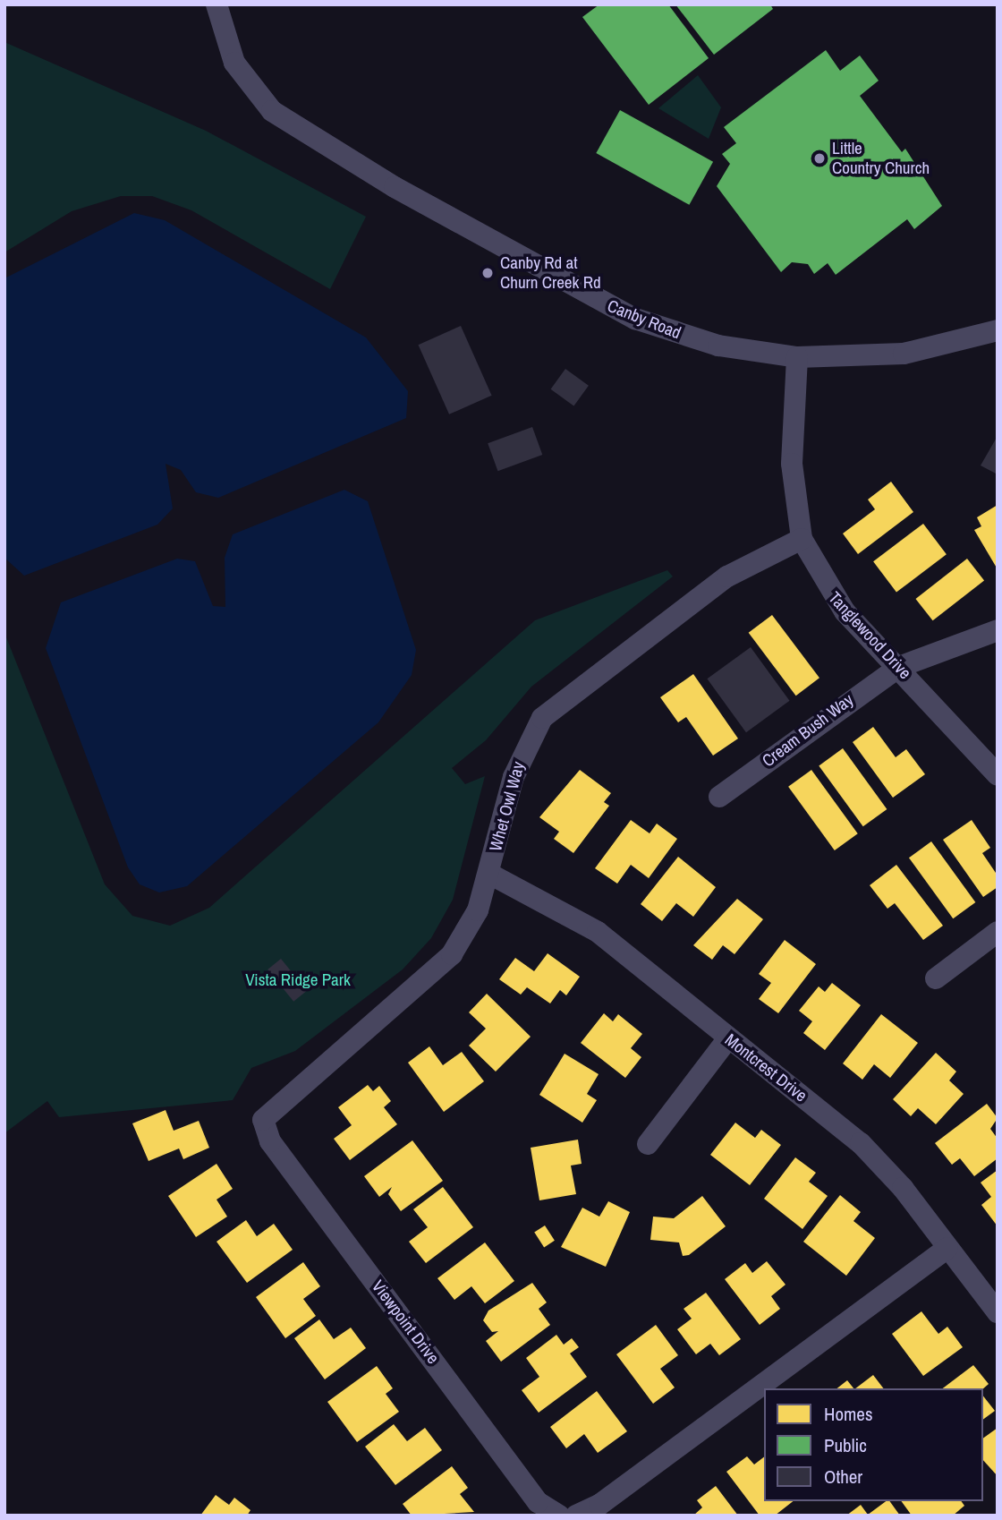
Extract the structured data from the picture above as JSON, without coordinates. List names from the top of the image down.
{
  "streets": {
    "street": [
      "Canby Road",
      "Tanglewood Drive",
      "Cream Bush Way",
      "Whet Owl Way",
      "Montcrest Drive",
      "Viewpoint Drive"
    ]
  },
  "crossings": [
    ["Canby Road", "Tanglewood Drive"],
    ["Tanglewood Drive", "Cream Bush Way"],
    ["Tanglewood Drive", "Whet Owl Way"],
    ["Whet Owl Way", "Montcrest Drive"],
    ["Whet Owl Way", "Viewpoint Drive"]
  ],
  "parks": ["Vista Ridge Park"],
  "places": ["Little Country Church", "Canby Rd at Churn Creek Rd"],
  "legend": ["Homes", "Public", "Other"]
}
